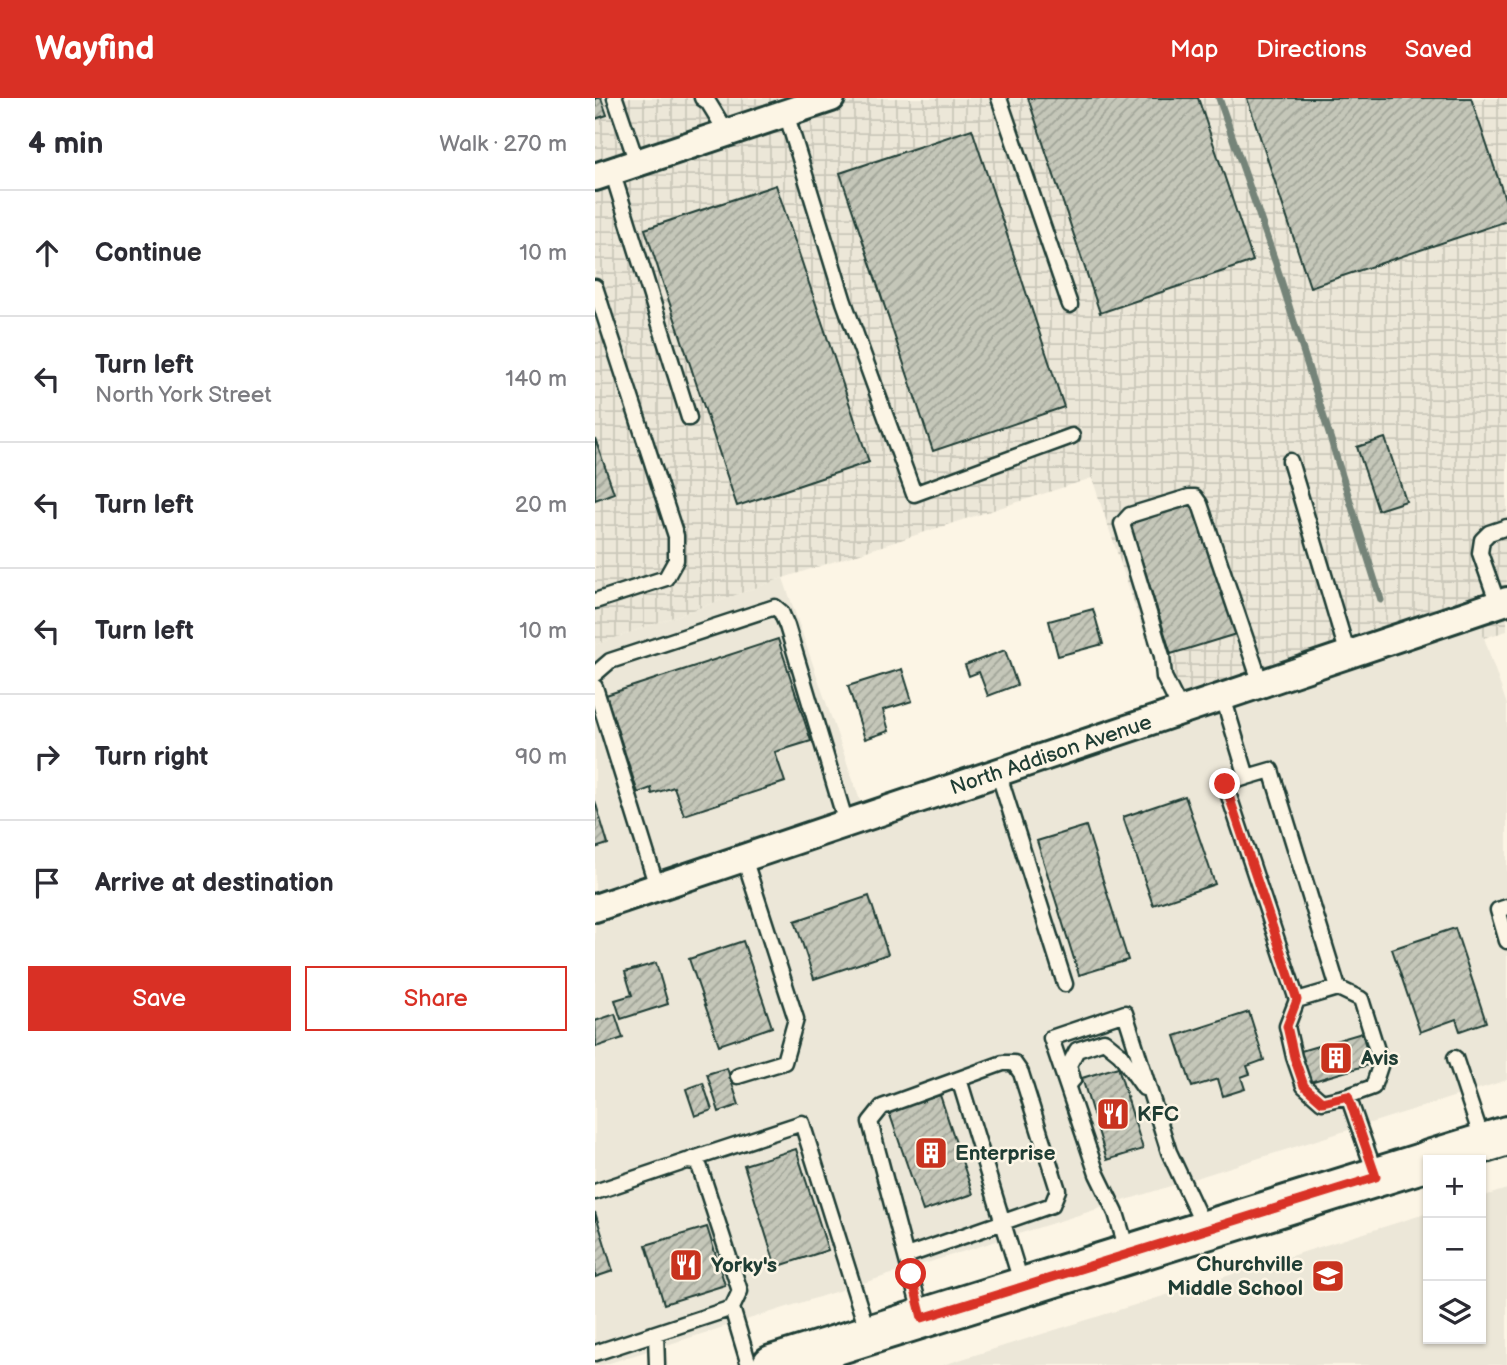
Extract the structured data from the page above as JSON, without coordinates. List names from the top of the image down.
{
  "streets": {
    "street": ["North Addison Avenue"]
  },
  "places": {
    "building": ["Avis", "Enterprise"],
    "restaurant": ["KFC", "Yorky's"],
    "school or university": ["Churchville Middle School"]
  },
  "page": {
    "header": "Wayfind",
    "nav": ["Map", "Directions", "Saved"],
    "heading": ["4 min", "Walk · 270 m"],
    "list": [
      ["Continue", "10 m"],
      ["Turn left", "North York Street", "140 m"],
      ["Turn left", "20 m"],
      ["Turn left", "10 m"],
      ["Turn right", "90 m"],
      "Arrive at destination"
    ],
    "buttons": ["Save", "Share"],
    "map_buttons": ["+", "−"]
  }
}
